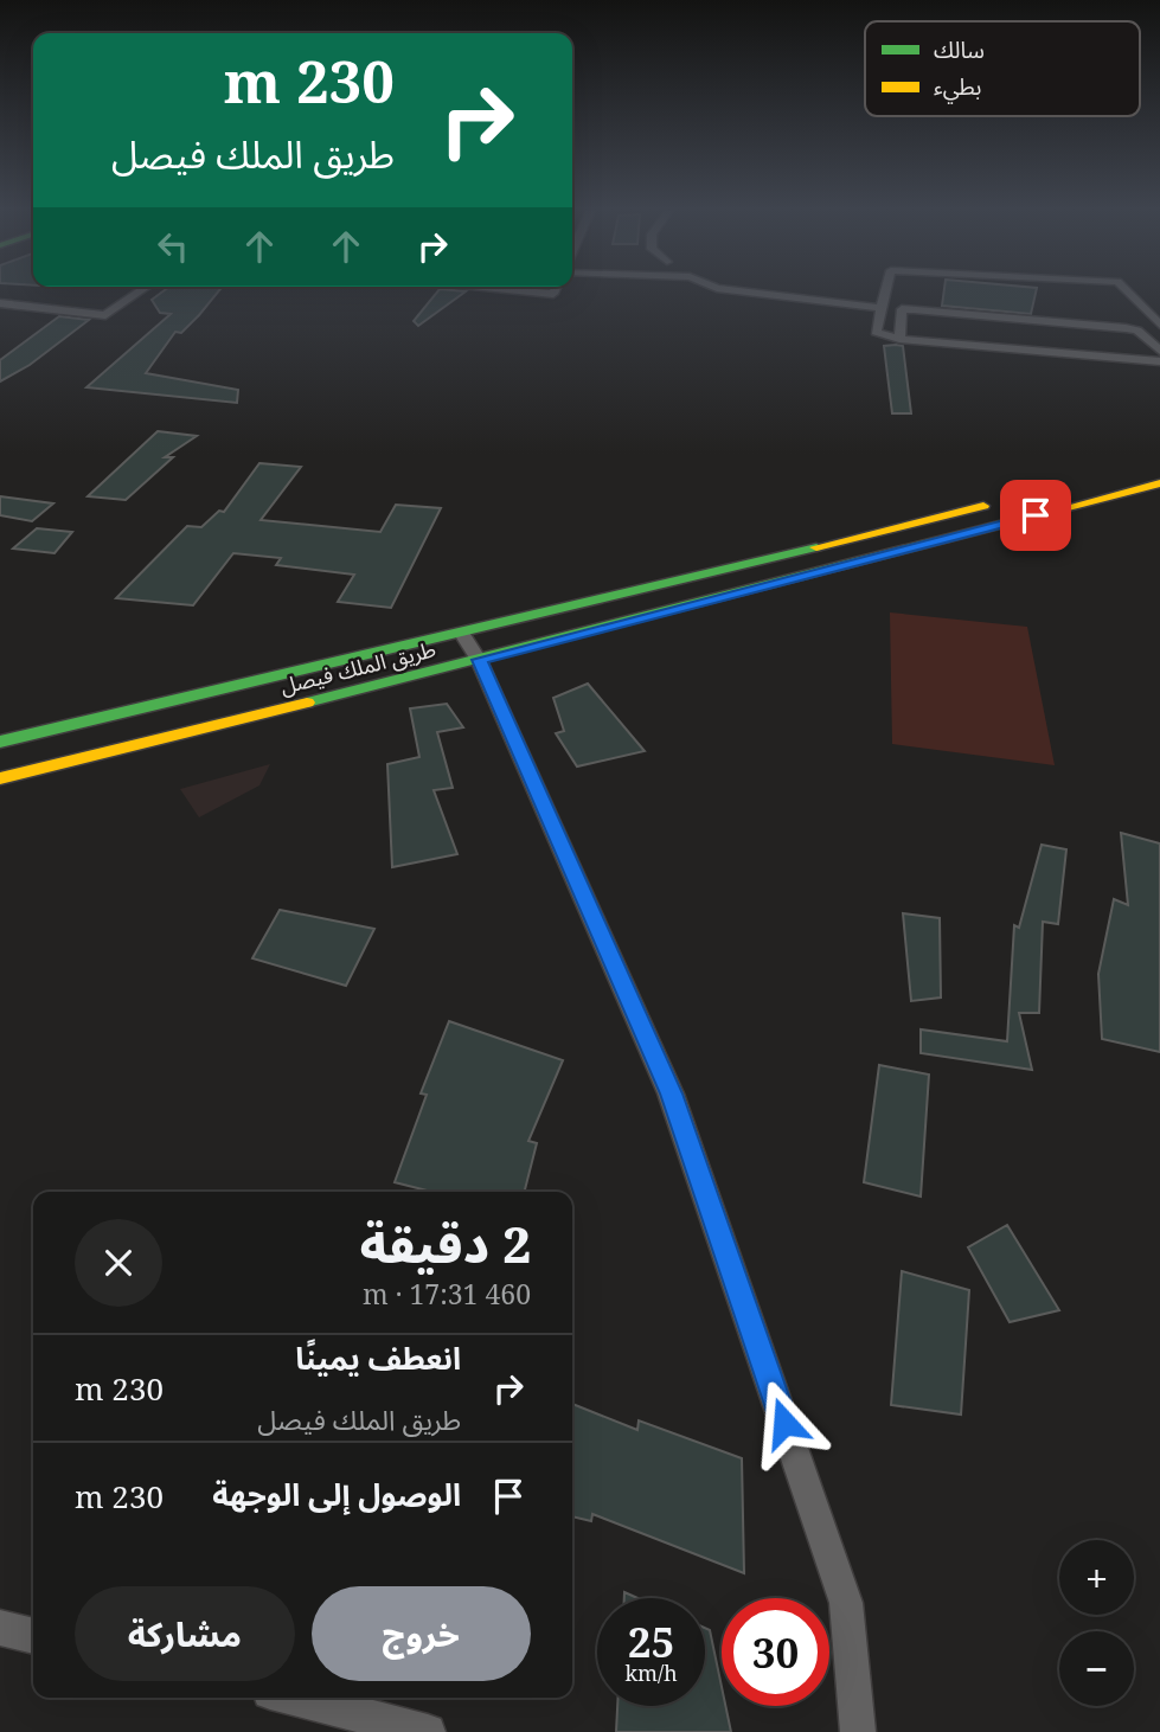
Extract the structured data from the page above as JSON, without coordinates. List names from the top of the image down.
{
  "streets": {
    "main road": ["طريق الملك فيصل"]
  },
  "legend": ["سالك", "بطيء"],
  "page": {
    "turn": ["230 m", "طريق الملك فيصل"],
    "heading": ["2 دقيقة", "460 m · 17:31"],
    "list": [
      {
        "name": "انعطف يمينًا",
        "note": "طريق الملك فيصل",
        "value": "230 m"
      },
      {
        "name": "الوصول إلى الوجهة",
        "value": "230 m"
      }
    ],
    "map_buttons": ["+", "−"],
    "buttons": ["خروج", "مشاركة"],
    "speed": "25 km/h",
    "limit": "30"
  }
}
